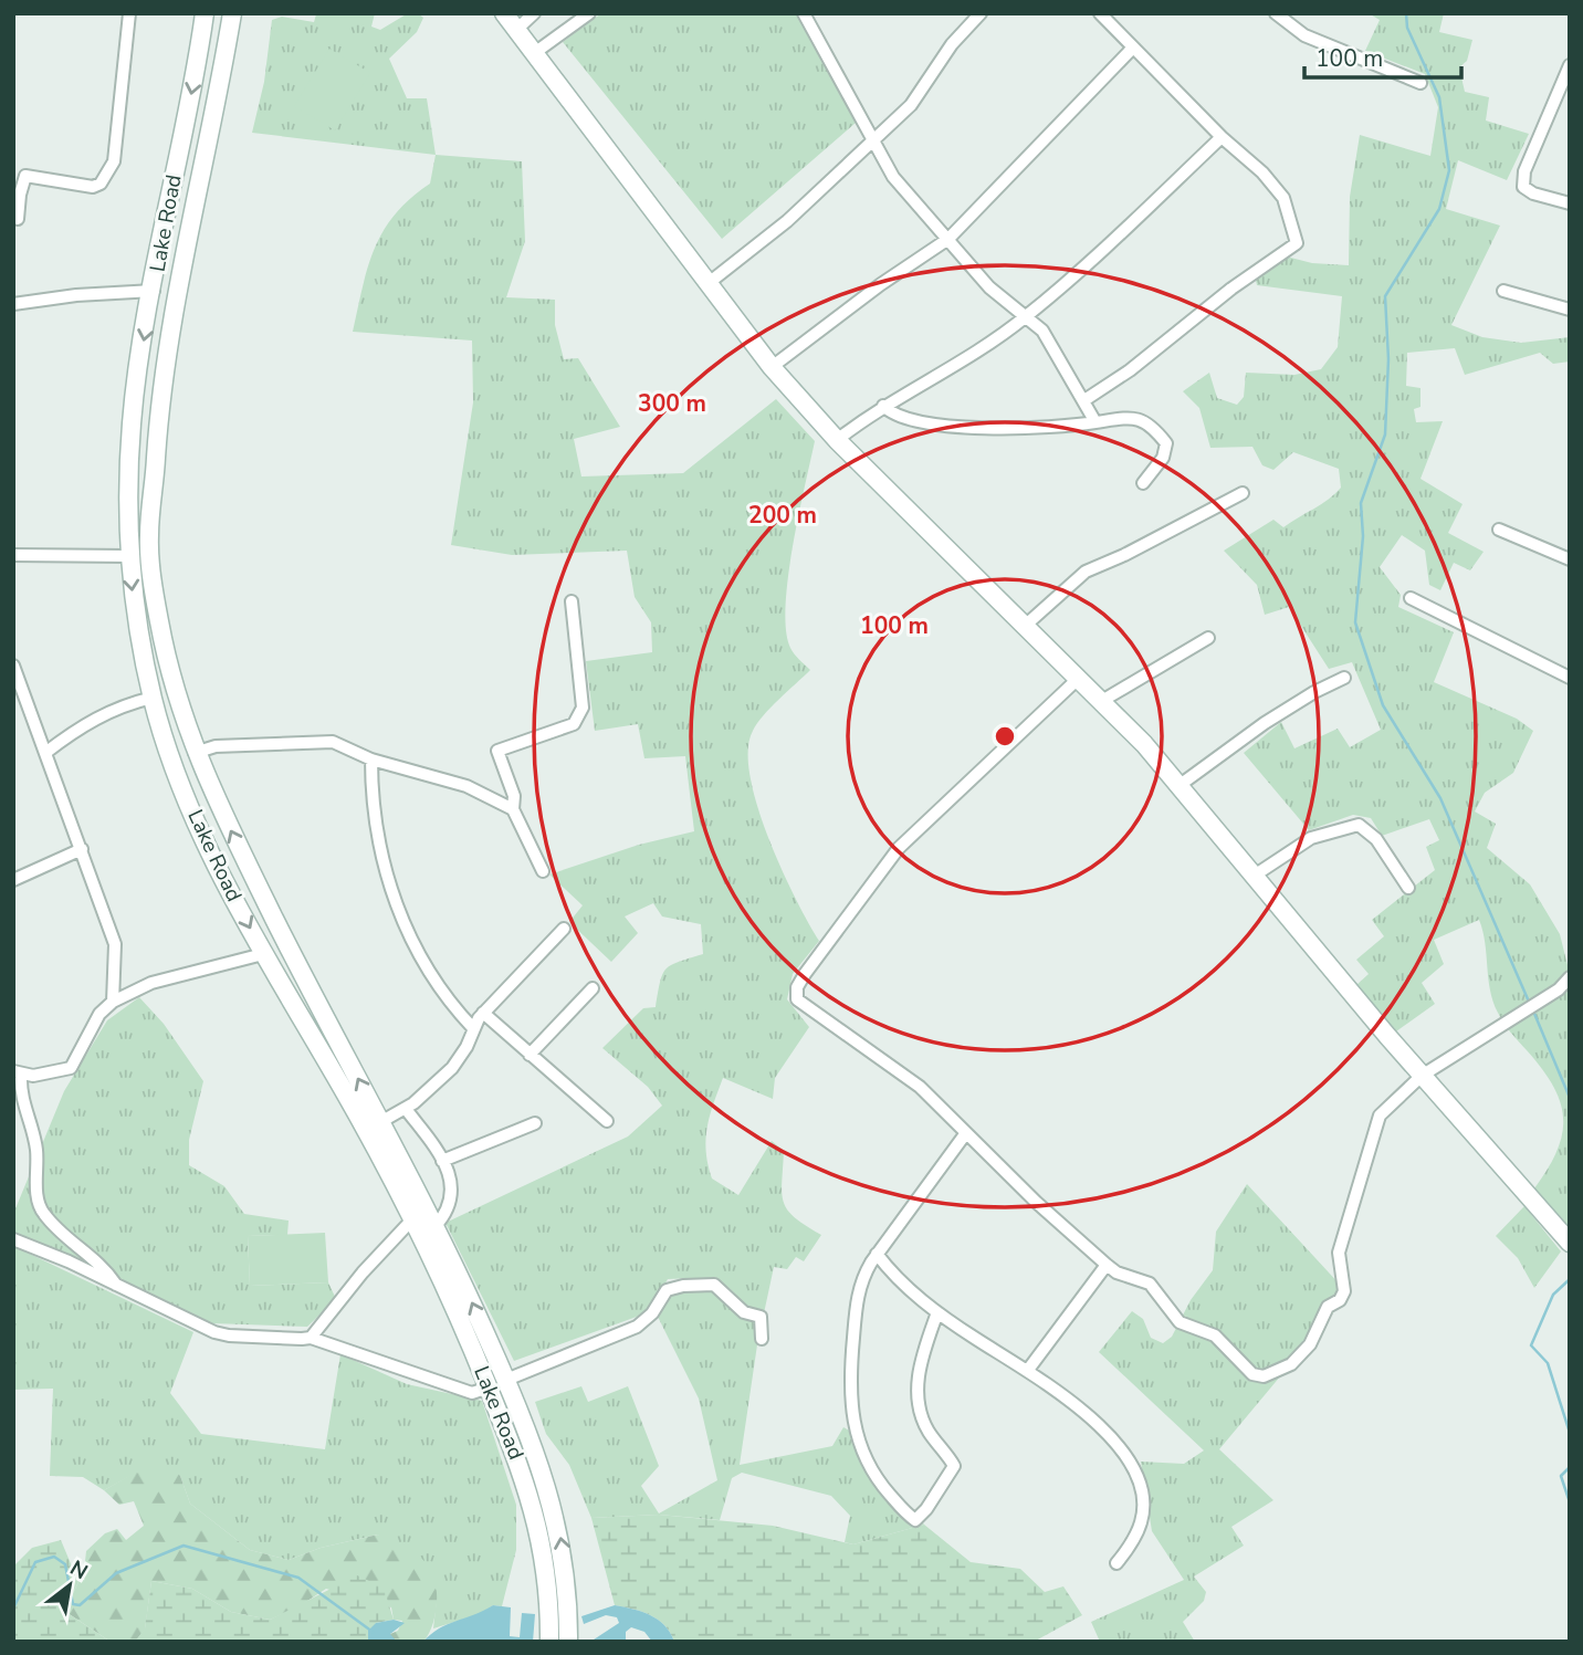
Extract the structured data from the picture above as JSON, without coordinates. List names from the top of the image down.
{
  "streets": {
    "main road": ["Lake Road"]
  },
  "scale_bar": "100 m",
  "north": "top right",
  "rings": ["300 m", "200 m", "100 m"]
}
